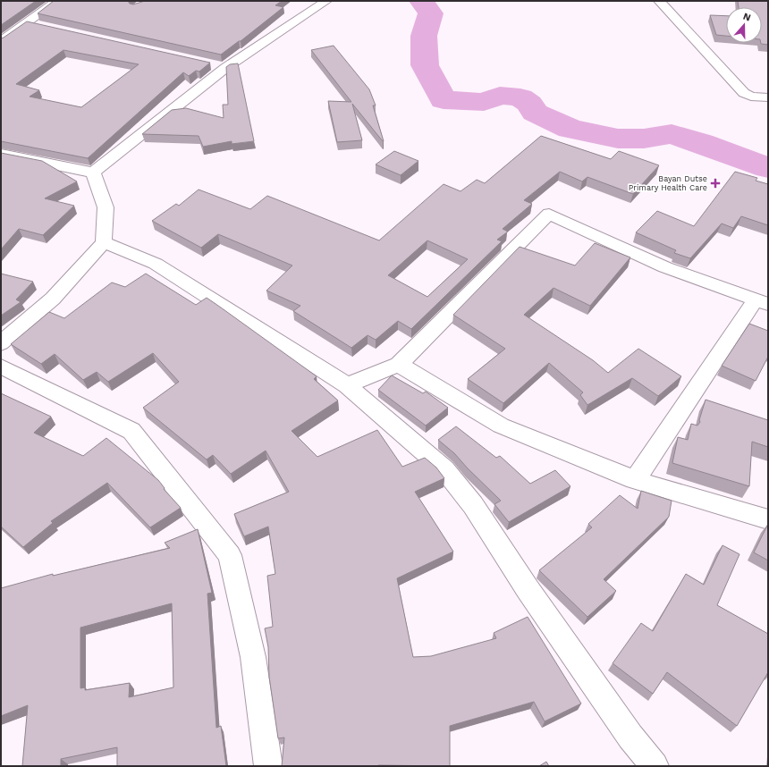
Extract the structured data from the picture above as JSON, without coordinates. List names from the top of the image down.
{
  "places": {
    "health": ["Bayan Dutse Primary Health Care"]
  },
  "north": "top"
}
